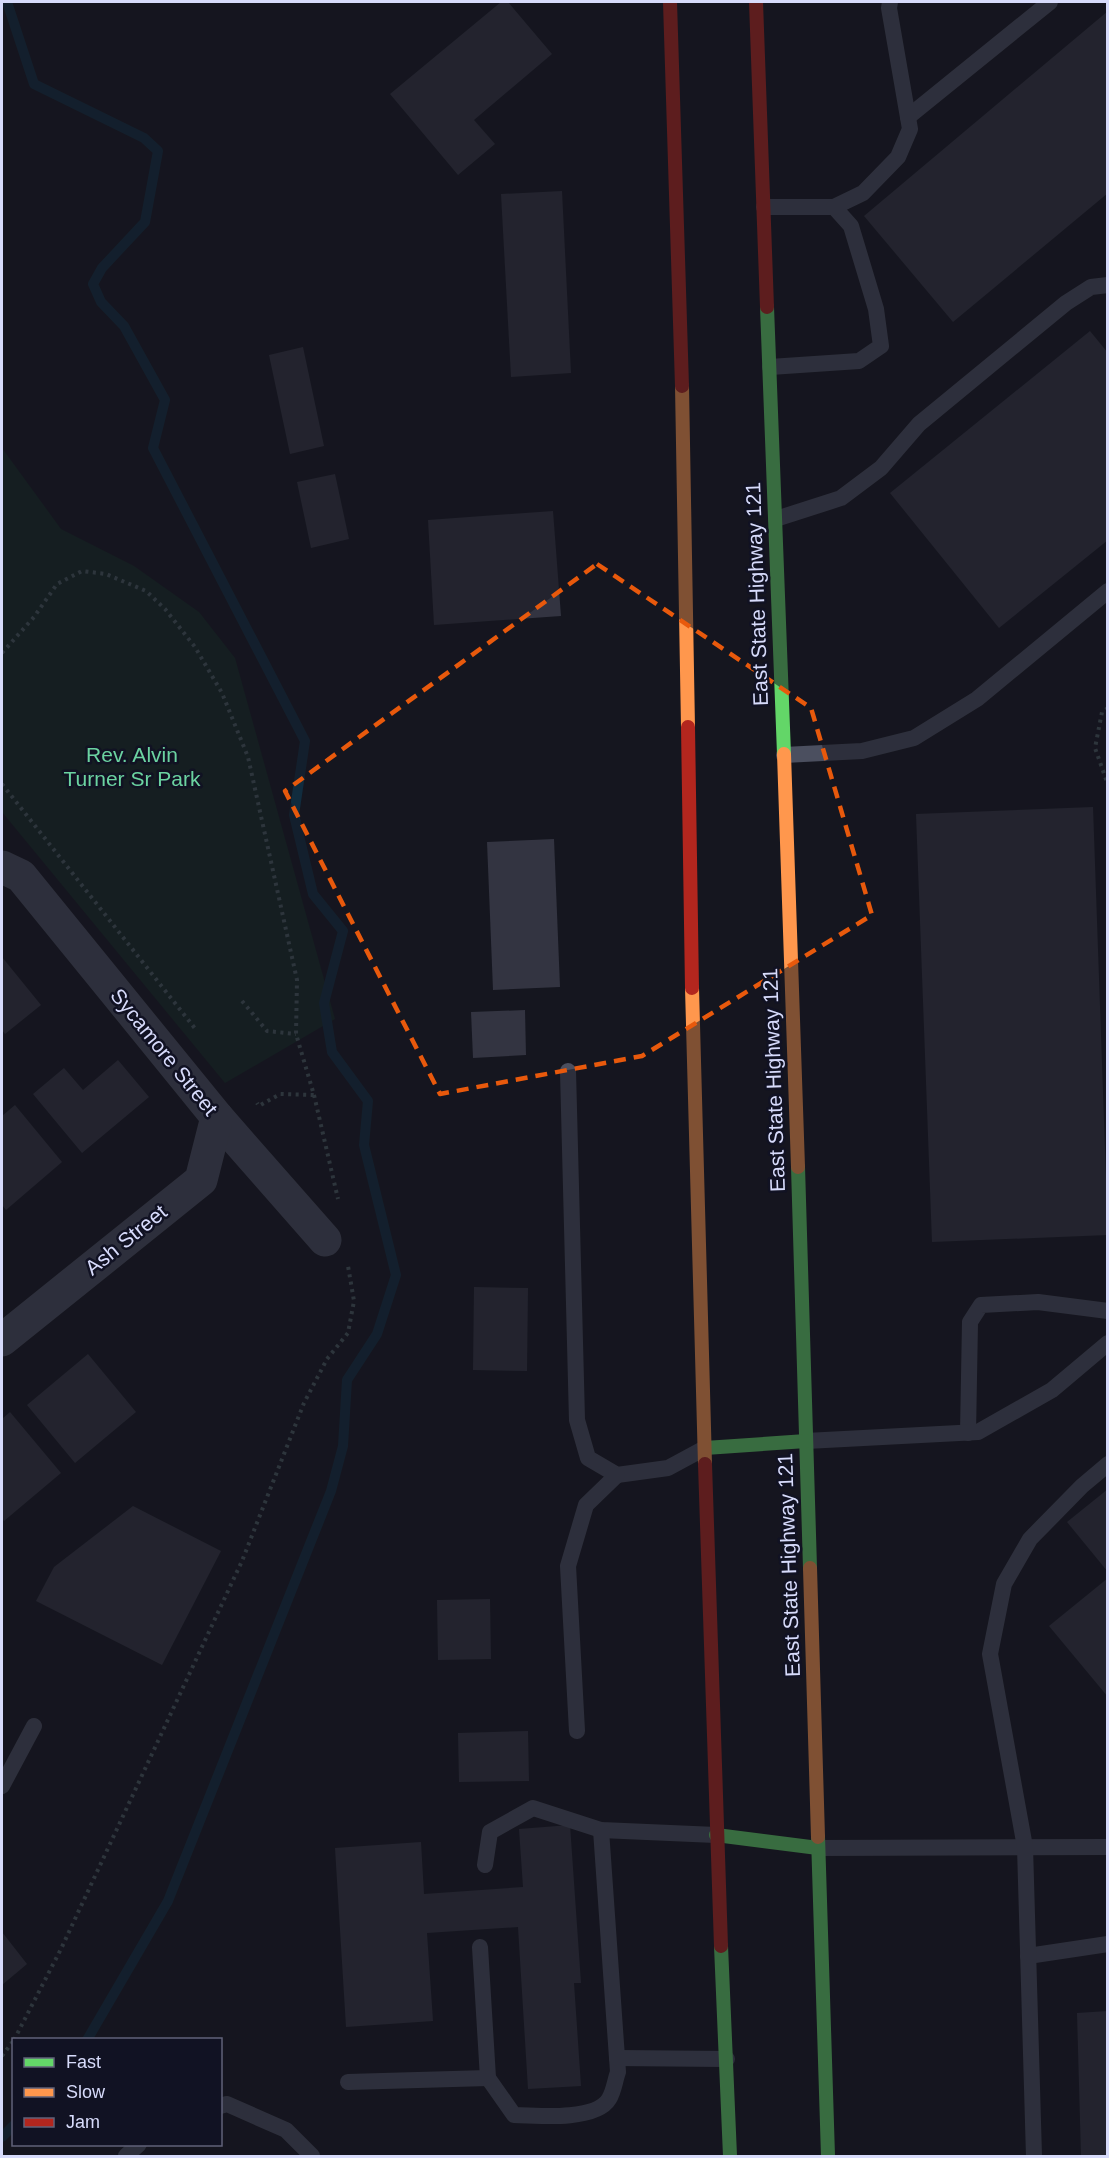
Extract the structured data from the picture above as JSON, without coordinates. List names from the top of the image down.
{
  "streets": {
    "main road": ["East State Highway 121"],
    "street": ["Sycamore Street", "Ash Street"]
  },
  "crossings": [
    ["Sycamore Street", "Ash Street"]
  ],
  "parks": ["Rev. Alvin Turner Sr Park"],
  "legend": ["Fast", "Slow", "Jam"]
}
